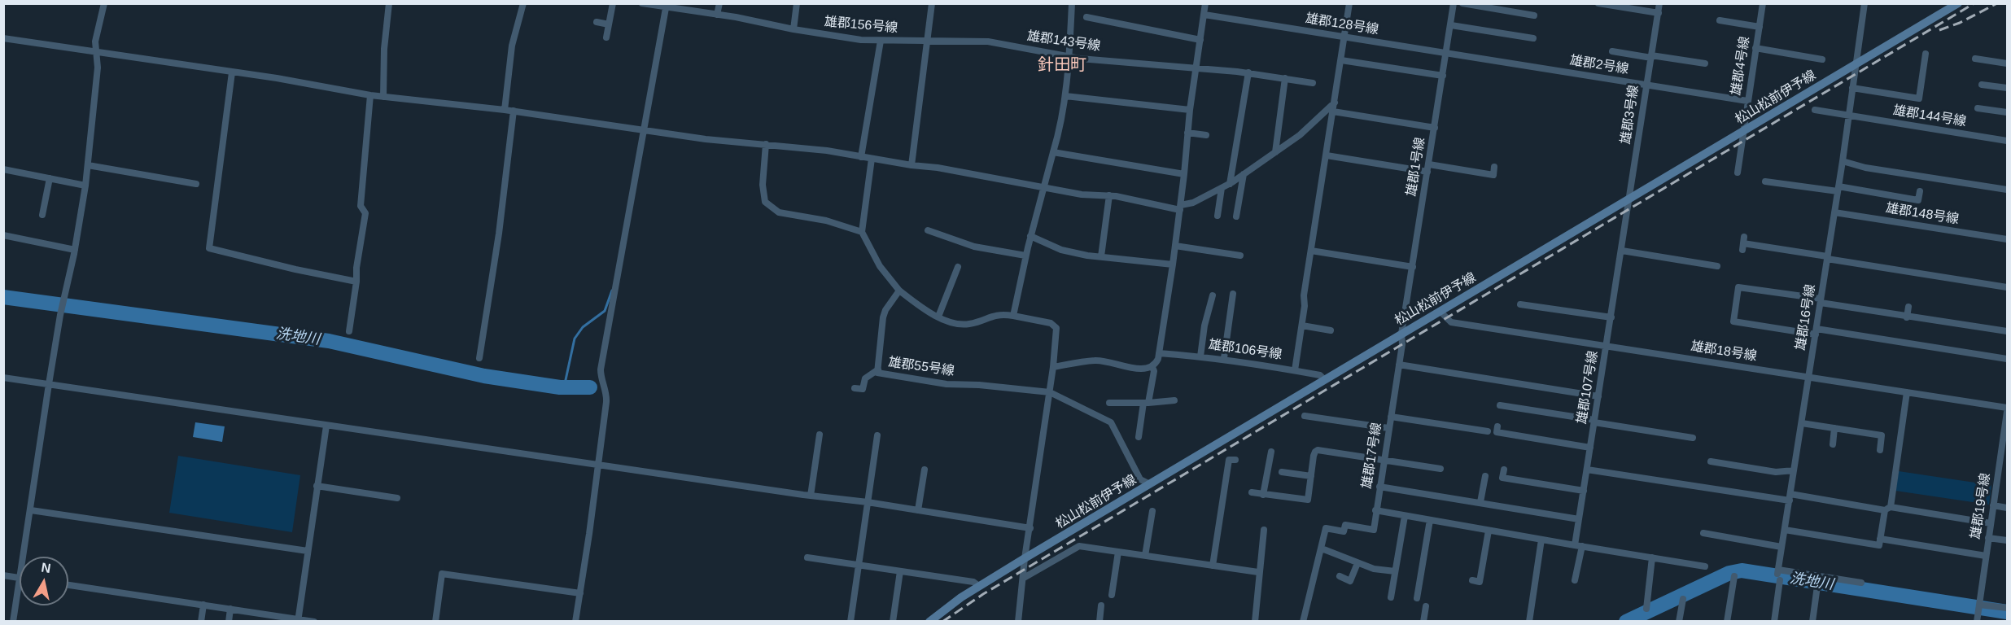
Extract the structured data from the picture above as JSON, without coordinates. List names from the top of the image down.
{
  "streets": {
    "main road": ["松山松前伊予線"],
    "street": [
      "雄郡128号線",
      "雄郡156号線",
      "雄郡143号線",
      "雄郡2号線",
      "雄郡4号線",
      "雄郡3号線",
      "雄郡144号線",
      "雄郡1号線",
      "雄郡148号線",
      "雄郡16号線",
      "雄郡106号線",
      "雄郡18号線",
      "雄郡55号線",
      "雄郡107号線",
      "雄郡17号線",
      "雄郡19号線"
    ]
  },
  "crossings": [
    ["雄郡128号線", "雄郡2号線"],
    ["雄郡128号線", "雄郡1号線"],
    ["雄郡156号線", "雄郡143号線"],
    ["雄郡2号線", "雄郡4号線"],
    ["雄郡2号線", "雄郡3号線"],
    ["雄郡2号線", "雄郡1号線"],
    ["雄郡4号線", "松山松前伊予線"],
    ["松山松前伊予線", "雄郡3号線"],
    ["松山松前伊予線", "雄郡1号線"],
    ["松山松前伊予線", "雄郡16号線"],
    ["松山松前伊予線", "雄郡106号線"],
    ["松山松前伊予線", "雄郡18号線"],
    ["松山松前伊予線", "雄郡55号線"],
    ["松山松前伊予線", "雄郡107号線"],
    ["松山松前伊予線", "雄郡17号線"],
    ["雄郡3号線", "雄郡107号線"],
    ["雄郡144号線", "雄郡16号線"],
    ["雄郡1号線", "雄郡17号線"],
    ["雄郡148号線", "雄郡16号線"],
    ["雄郡16号線", "雄郡18号線"],
    ["雄郡18号線", "雄郡107号線"]
  ],
  "districts": ["針田町"],
  "water": ["洗地川"],
  "north": "top"
}
